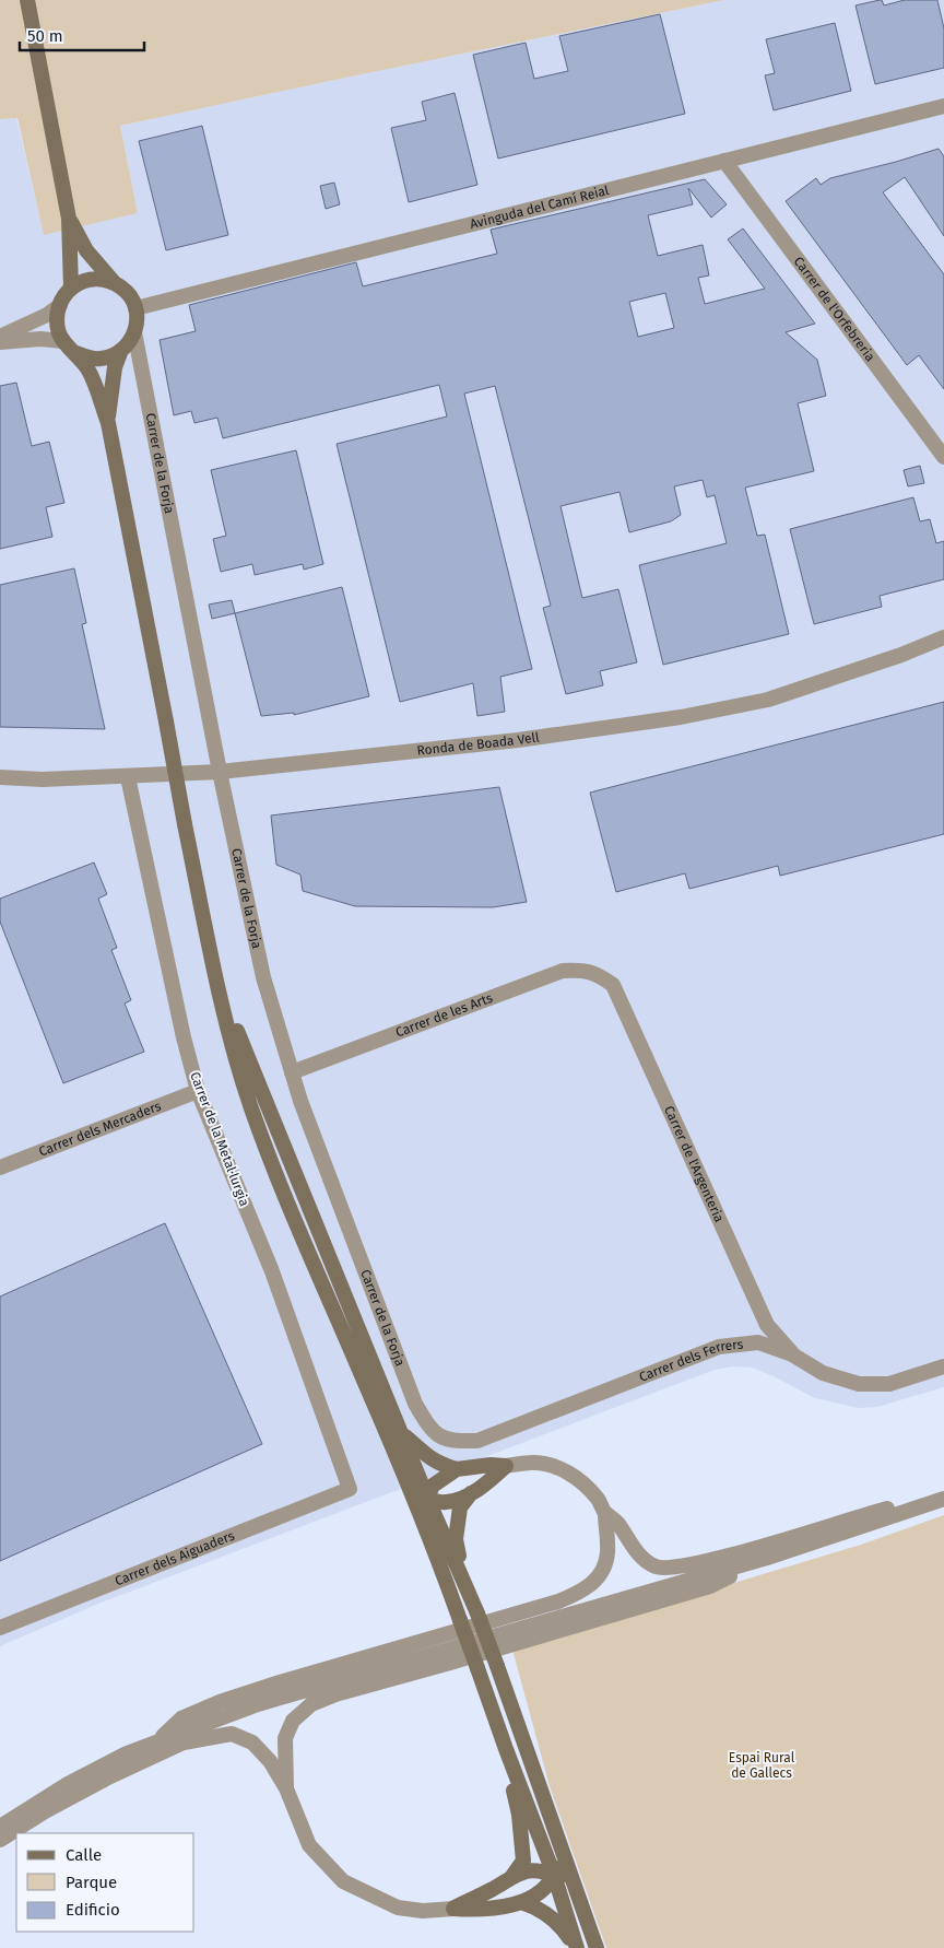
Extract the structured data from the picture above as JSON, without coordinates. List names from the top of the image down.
{
  "streets": {
    "street": [
      "Avinguda del Camí Reial",
      "Carrer de l'Orfebreria",
      "Carrer de la Forja",
      "Ronda de Boada Vell",
      "Carrer de les Arts",
      "Carrer dels Mercaders",
      "Carrer de la Metal·lurgia",
      "Carrer de l'Argenteria",
      "Carrer dels Ferrers",
      "Carrer dels Aiguaders"
    ]
  },
  "crossings": [
    ["Avinguda del Camí Reial", "Carrer de l'Orfebreria"],
    ["Avinguda del Camí Reial", "Carrer de la Forja"],
    ["Carrer de la Forja", "Ronda de Boada Vell"],
    ["Carrer de la Forja", "Carrer de les Arts"],
    ["Carrer de la Forja", "Carrer dels Ferrers"],
    ["Ronda de Boada Vell", "Carrer de la Metal·lurgia"],
    ["Carrer de les Arts", "Carrer de l'Argenteria"],
    ["Carrer dels Mercaders", "Carrer de la Metal·lurgia"],
    ["Carrer de la Metal·lurgia", "Carrer dels Aiguaders"],
    ["Carrer de l'Argenteria", "Carrer dels Ferrers"]
  ],
  "parks": ["Espai Rural de Gallecs"],
  "legend": ["Calle", "Parque", "Edificio"],
  "scale_bar": "50 m"
}
